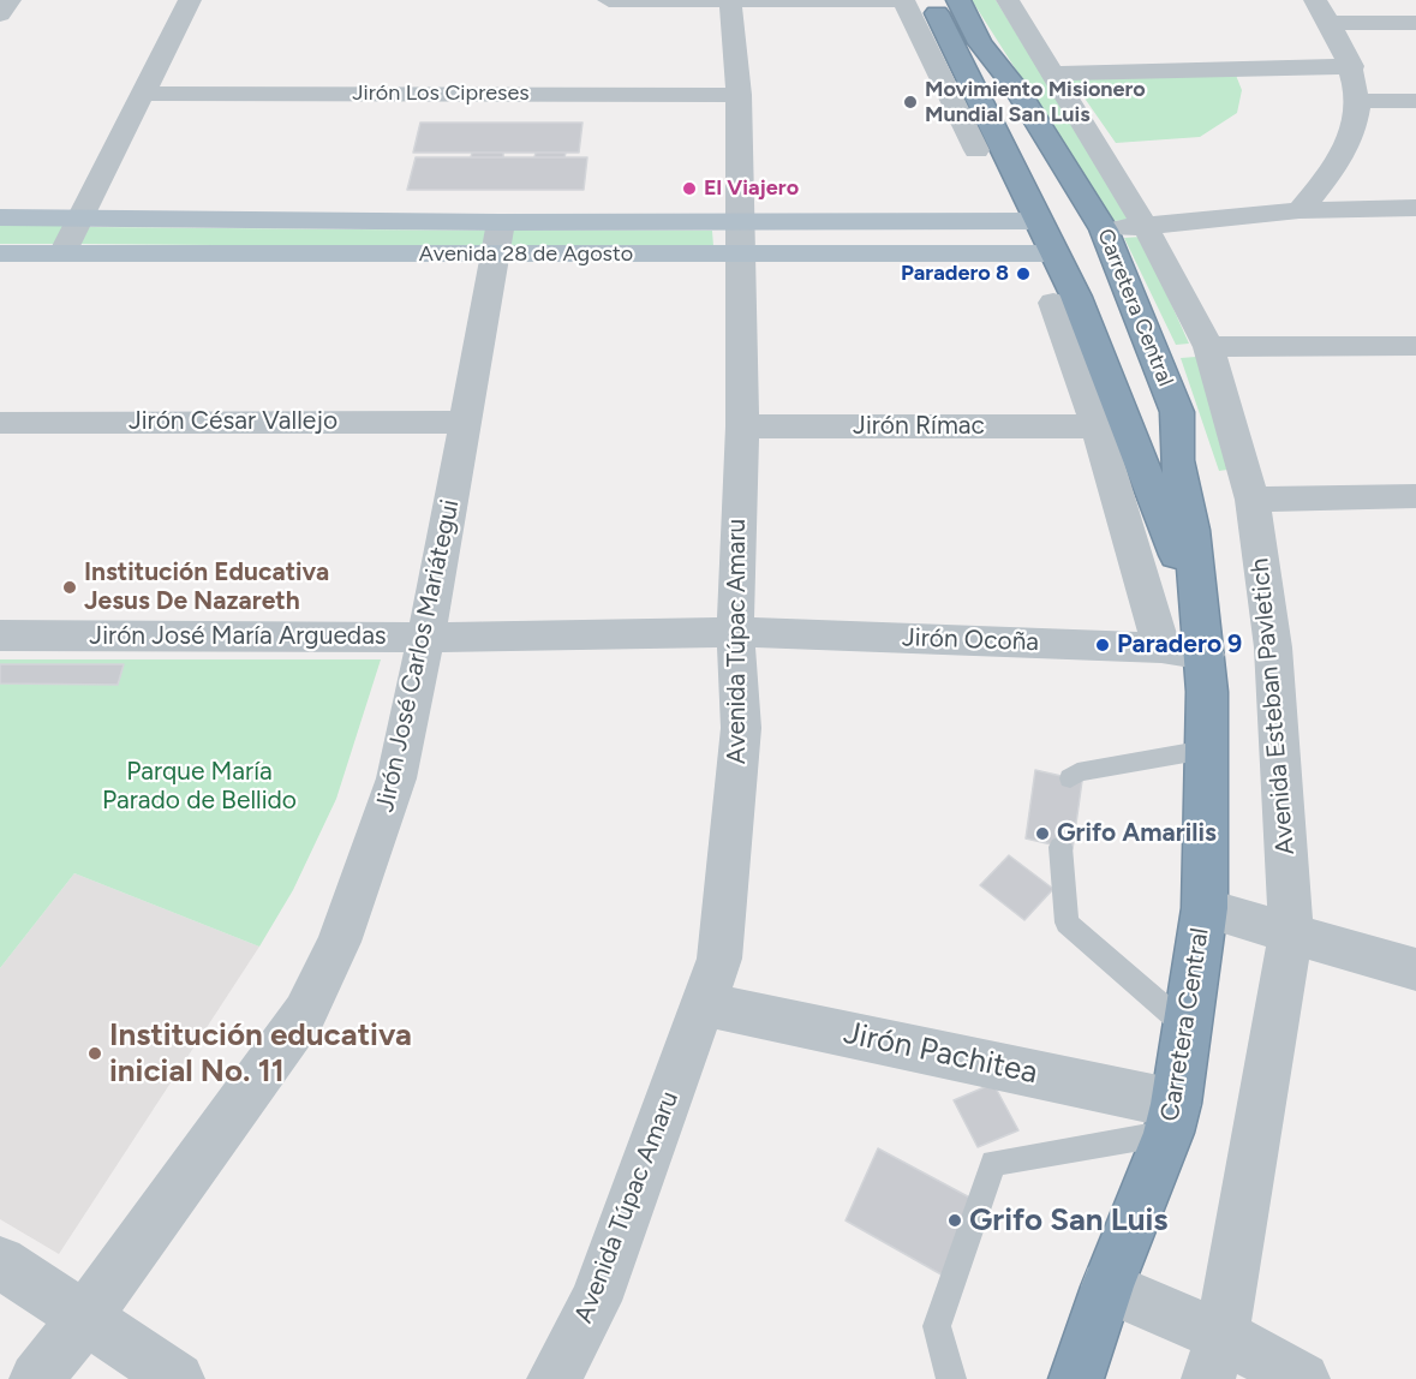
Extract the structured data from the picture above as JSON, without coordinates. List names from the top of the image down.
{
  "streets": {
    "highway": ["Carretera Central"],
    "main road": ["Avenida 28 de Agosto"],
    "street": [
      "Jirón Los Cipreses",
      "Jirón César Vallejo",
      "Jirón Rímac",
      "Jirón José María Arguedas",
      "Jirón Ocoña",
      "Avenida Túpac Amaru",
      "Jirón José Carlos Mariátegui",
      "Avenida Esteban Pavletich",
      "Jirón Pachitea"
    ]
  },
  "crossings": [
    ["Jirón Los Cipreses", "Avenida Túpac Amaru"],
    ["Avenida 28 de Agosto", "Carretera Central"],
    ["Avenida 28 de Agosto", "Avenida Túpac Amaru"],
    ["Avenida 28 de Agosto", "Jirón José Carlos Mariátegui"],
    ["Carretera Central", "Jirón Ocoña"],
    ["Carretera Central", "Jirón Pachitea"],
    ["Jirón César Vallejo", "Jirón José Carlos Mariátegui"],
    ["Jirón Rímac", "Avenida Túpac Amaru"],
    ["Jirón José María Arguedas", "Jirón Ocoña"],
    ["Jirón José María Arguedas", "Avenida Túpac Amaru"],
    ["Jirón José María Arguedas", "Jirón José Carlos Mariátegui"],
    ["Jirón Ocoña", "Avenida Túpac Amaru"],
    ["Avenida Túpac Amaru", "Jirón Pachitea"]
  ],
  "parks": ["Parque María Parado de Bellido"],
  "places": [
    "Movimiento Misionero Mundial San Luis",
    "El Viajero",
    "Paradero 8",
    "Institución Educativa Jesus De Nazareth",
    "Paradero 9",
    "Grifo Amarilis",
    "Institución educativa inicial No. 11",
    "Grifo San Luis"
  ]
}
